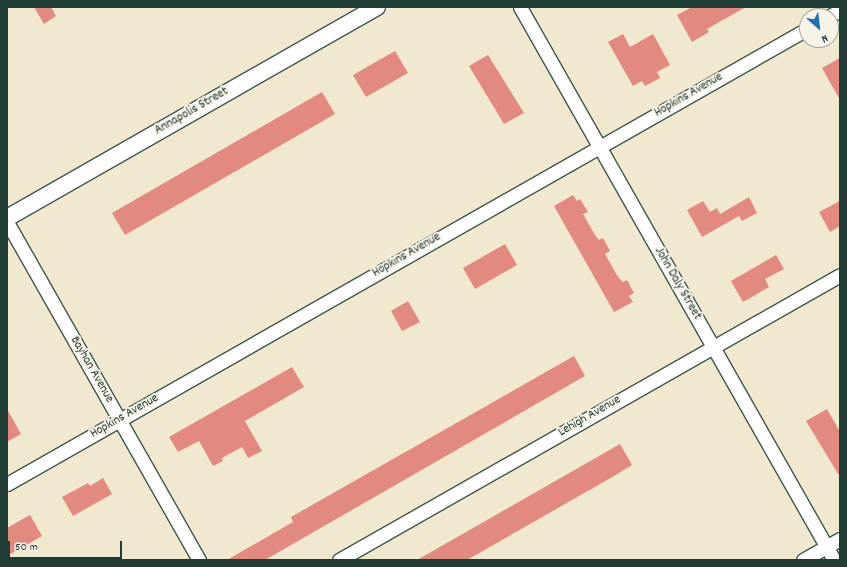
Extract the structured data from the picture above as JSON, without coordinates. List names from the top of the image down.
{
  "streets": {
    "street": [
      "Hopkins Avenue",
      "Annapolis Street",
      "John Daly Street",
      "Bayhan Avenue",
      "Lehigh Avenue"
    ]
  },
  "crossings": [
    ["Hopkins Avenue", "John Daly Street"],
    ["Hopkins Avenue", "Bayhan Avenue"],
    ["John Daly Street", "Lehigh Avenue"]
  ],
  "scale_bar": "50 m",
  "north": "bottom right"
}
